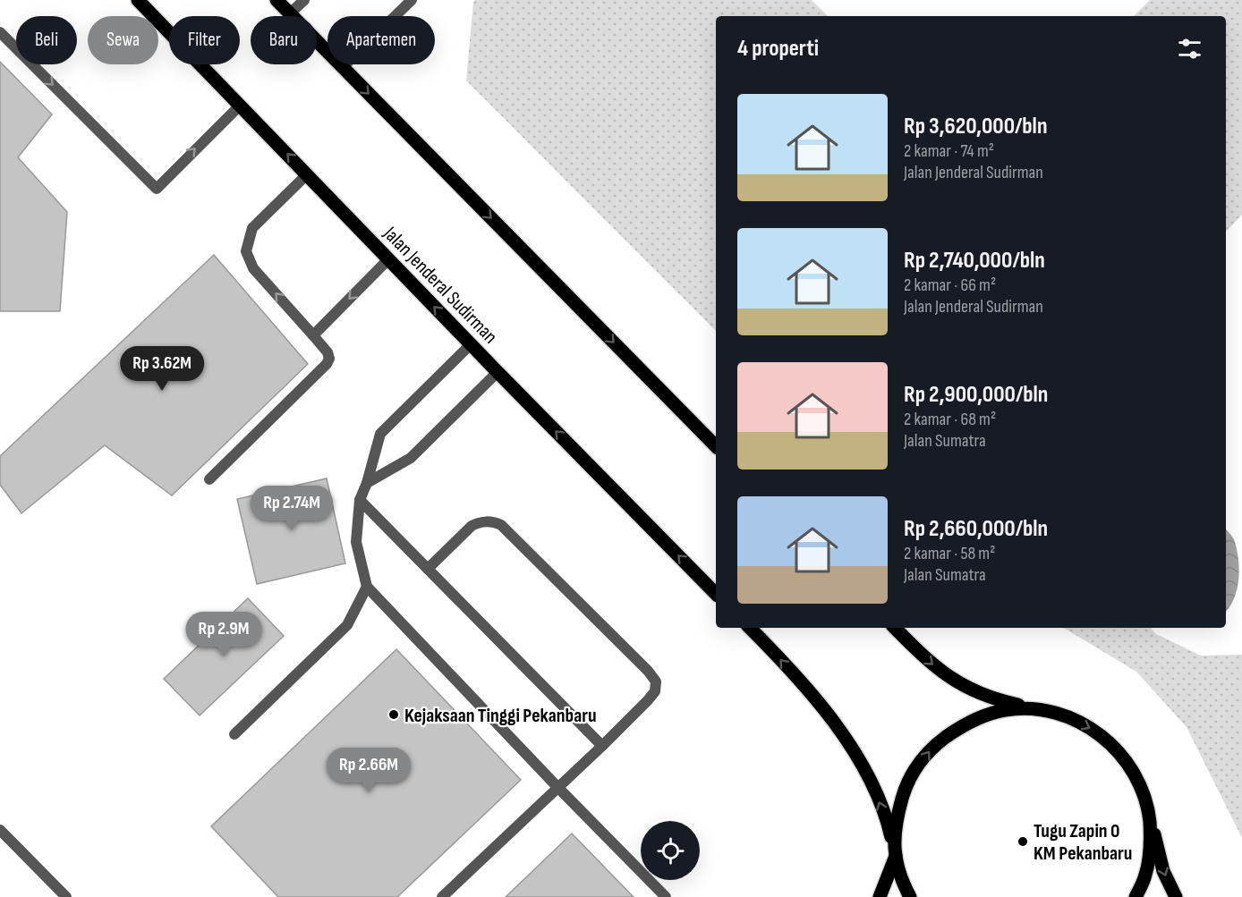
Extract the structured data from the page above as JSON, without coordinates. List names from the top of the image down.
{
  "streets": {
    "main road": ["Jalan Jenderal Sudirman"]
  },
  "places": ["Kejaksaan Tinggi Pekanbaru", "Tugu Zapin 0 KM Pekanbaru"],
  "page": {
    "chip": [
      "Beli",
      "Sewa",
      "Filter",
      "Baru",
      "Apartemen"
    ],
    "heading": "4 properti",
    "list": [
      {
        "name": "Rp 3,620,000/bln",
        "note": "2 kamar · 74 m² · Jalan Jenderal Sudirman"
      },
      {
        "name": "Rp 2,740,000/bln",
        "note": "2 kamar · 66 m² · Jalan Jenderal Sudirman"
      },
      {
        "name": "Rp 2,900,000/bln",
        "note": "2 kamar · 68 m² · Jalan Sumatra"
      },
      {
        "name": "Rp 2,660,000/bln",
        "note": "2 kamar · 58 m² · Jalan Sumatra"
      }
    ],
    "price": [
      "Rp 3.62M",
      "Rp 2.74M",
      "Rp 2.9M",
      "Rp 2.66M"
    ]
  }
}
